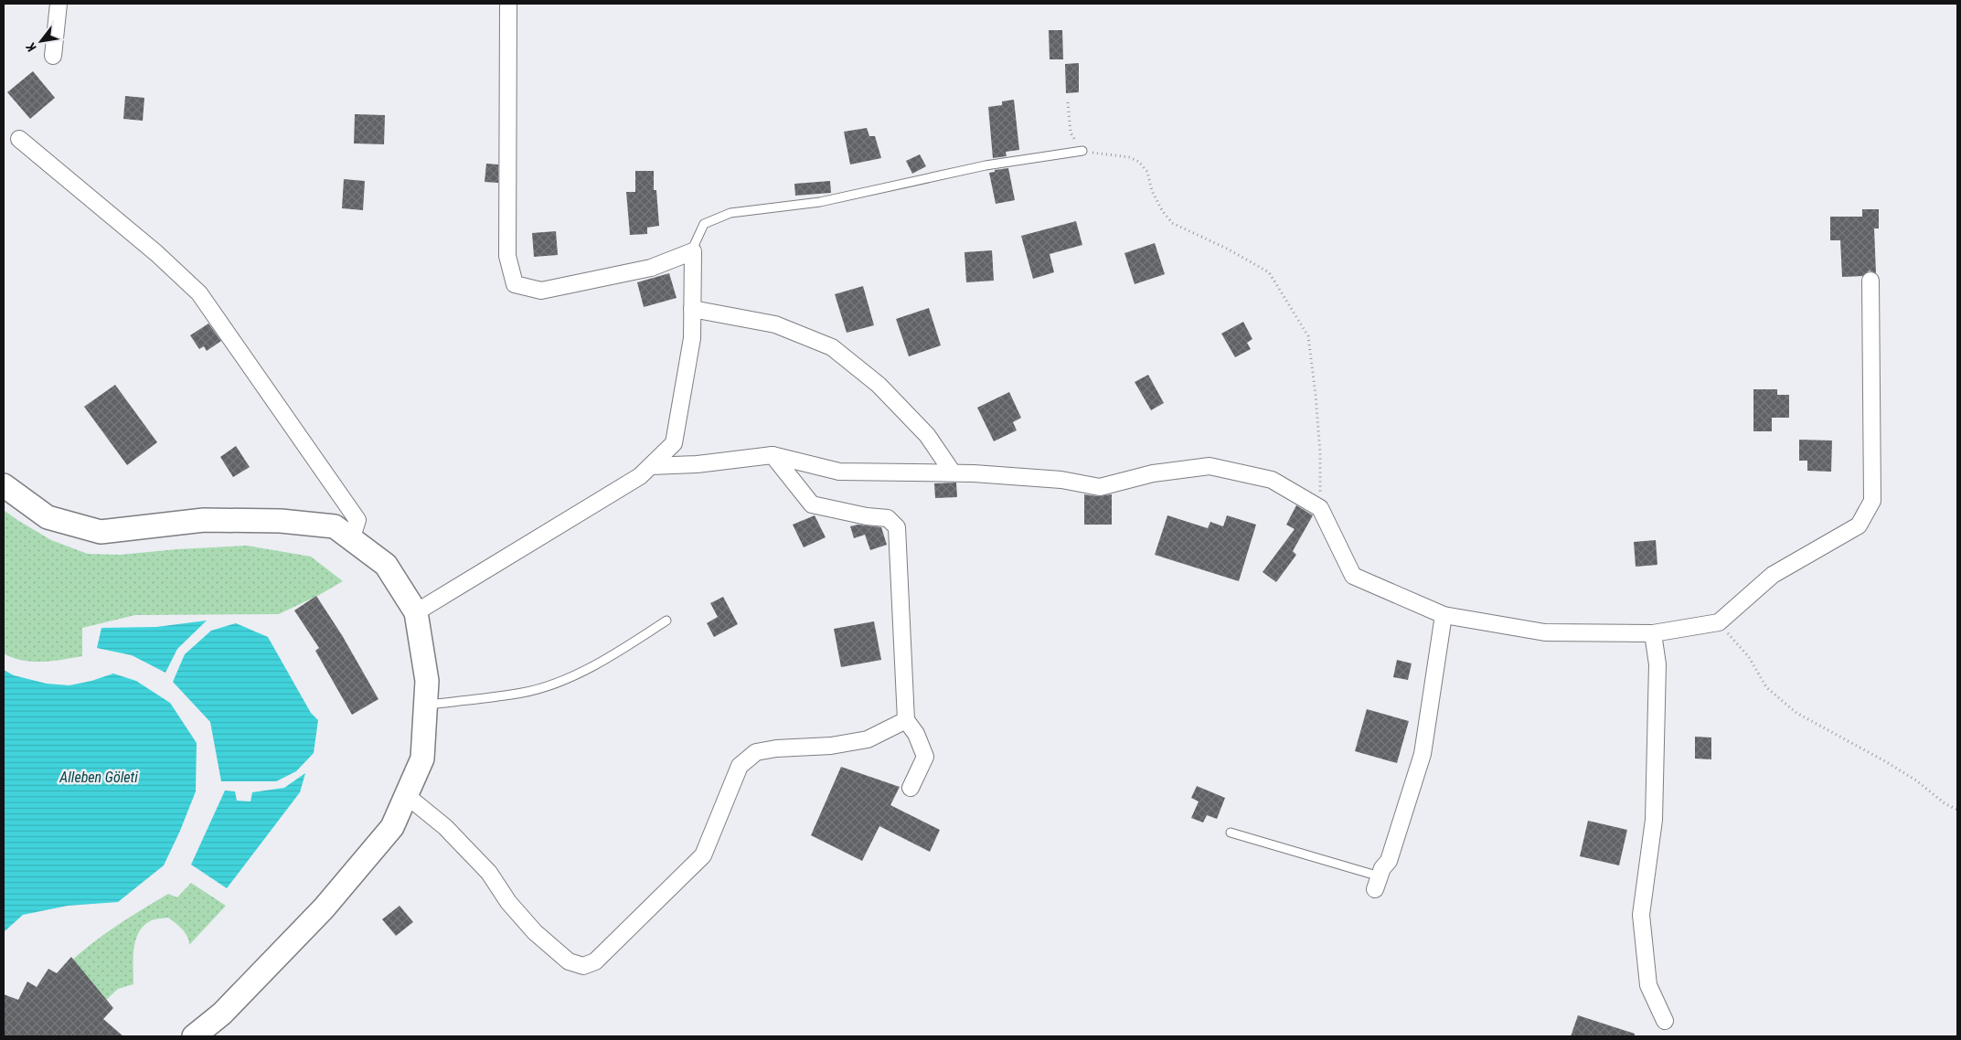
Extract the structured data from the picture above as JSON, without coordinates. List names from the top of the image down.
{
  "water": ["Alleben Göleti"],
  "north": "bottom left"
}
